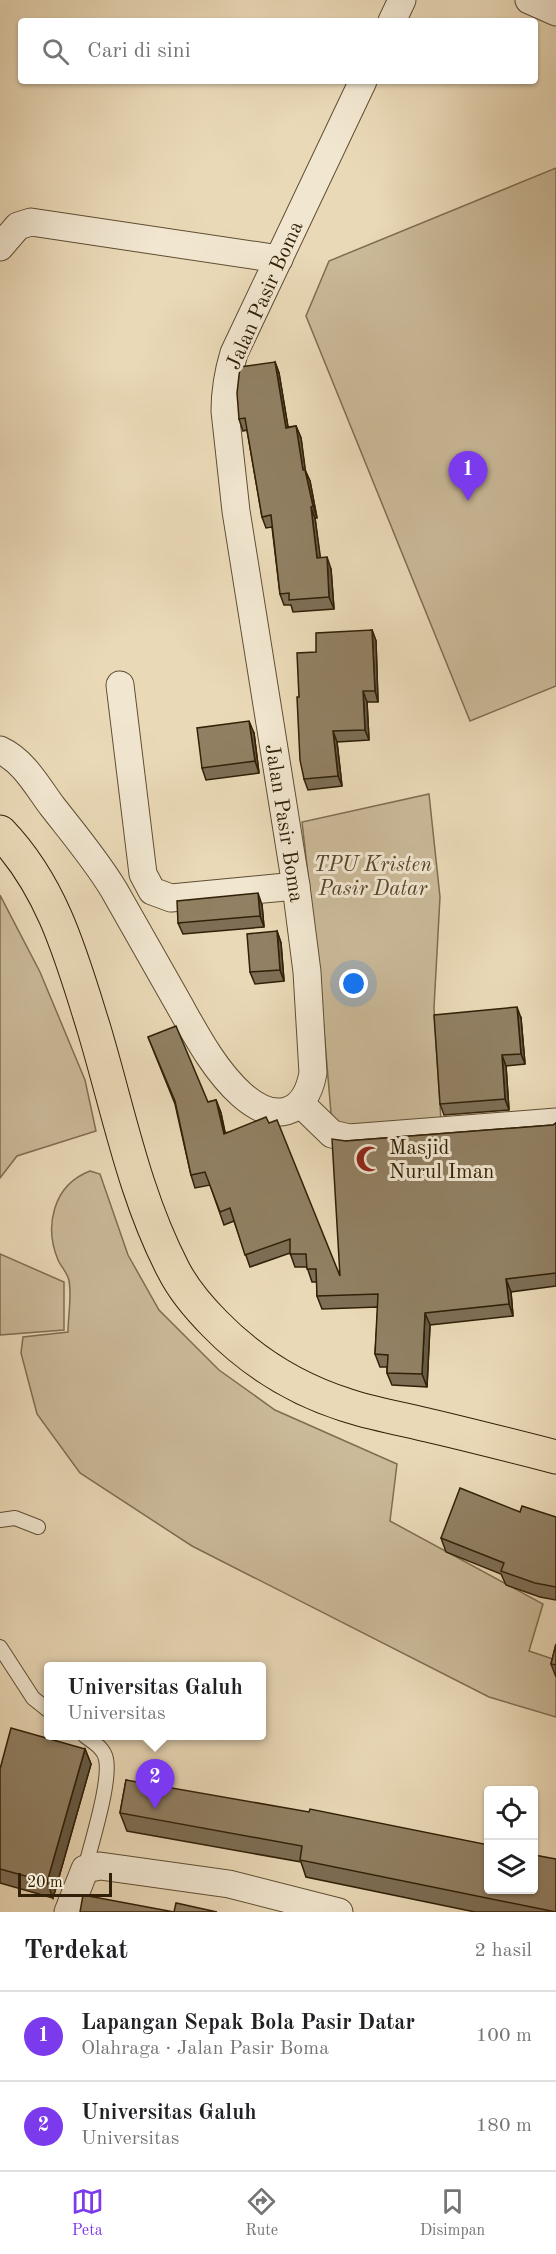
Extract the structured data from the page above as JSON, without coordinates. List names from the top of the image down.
{
  "streets": {
    "street": ["Jalan Pasir Boma"]
  },
  "parks": ["TPU Kristen Pasir Datar"],
  "places": {
    "mosque": ["Masjid Nurul Iman"]
  },
  "scale_bar": "20 m",
  "page": {
    "search": "Cari di sini",
    "pins": ["1", "2"],
    "popup": ["Universitas Galuh", "Universitas"],
    "scale": "20 m",
    "heading": ["Terdekat", "2 hasil"],
    "list": [
      {
        "mark": "1",
        "name": "Lapangan Sepak Bola Pasir Datar",
        "note": "Olahraga · Jalan Pasir Boma",
        "value": "100 m"
      },
      {
        "mark": "2",
        "name": "Universitas Galuh",
        "note": "Universitas",
        "value": "180 m"
      }
    ],
    "nav": ["Peta", "Rute", "Disimpan"]
  }
}
